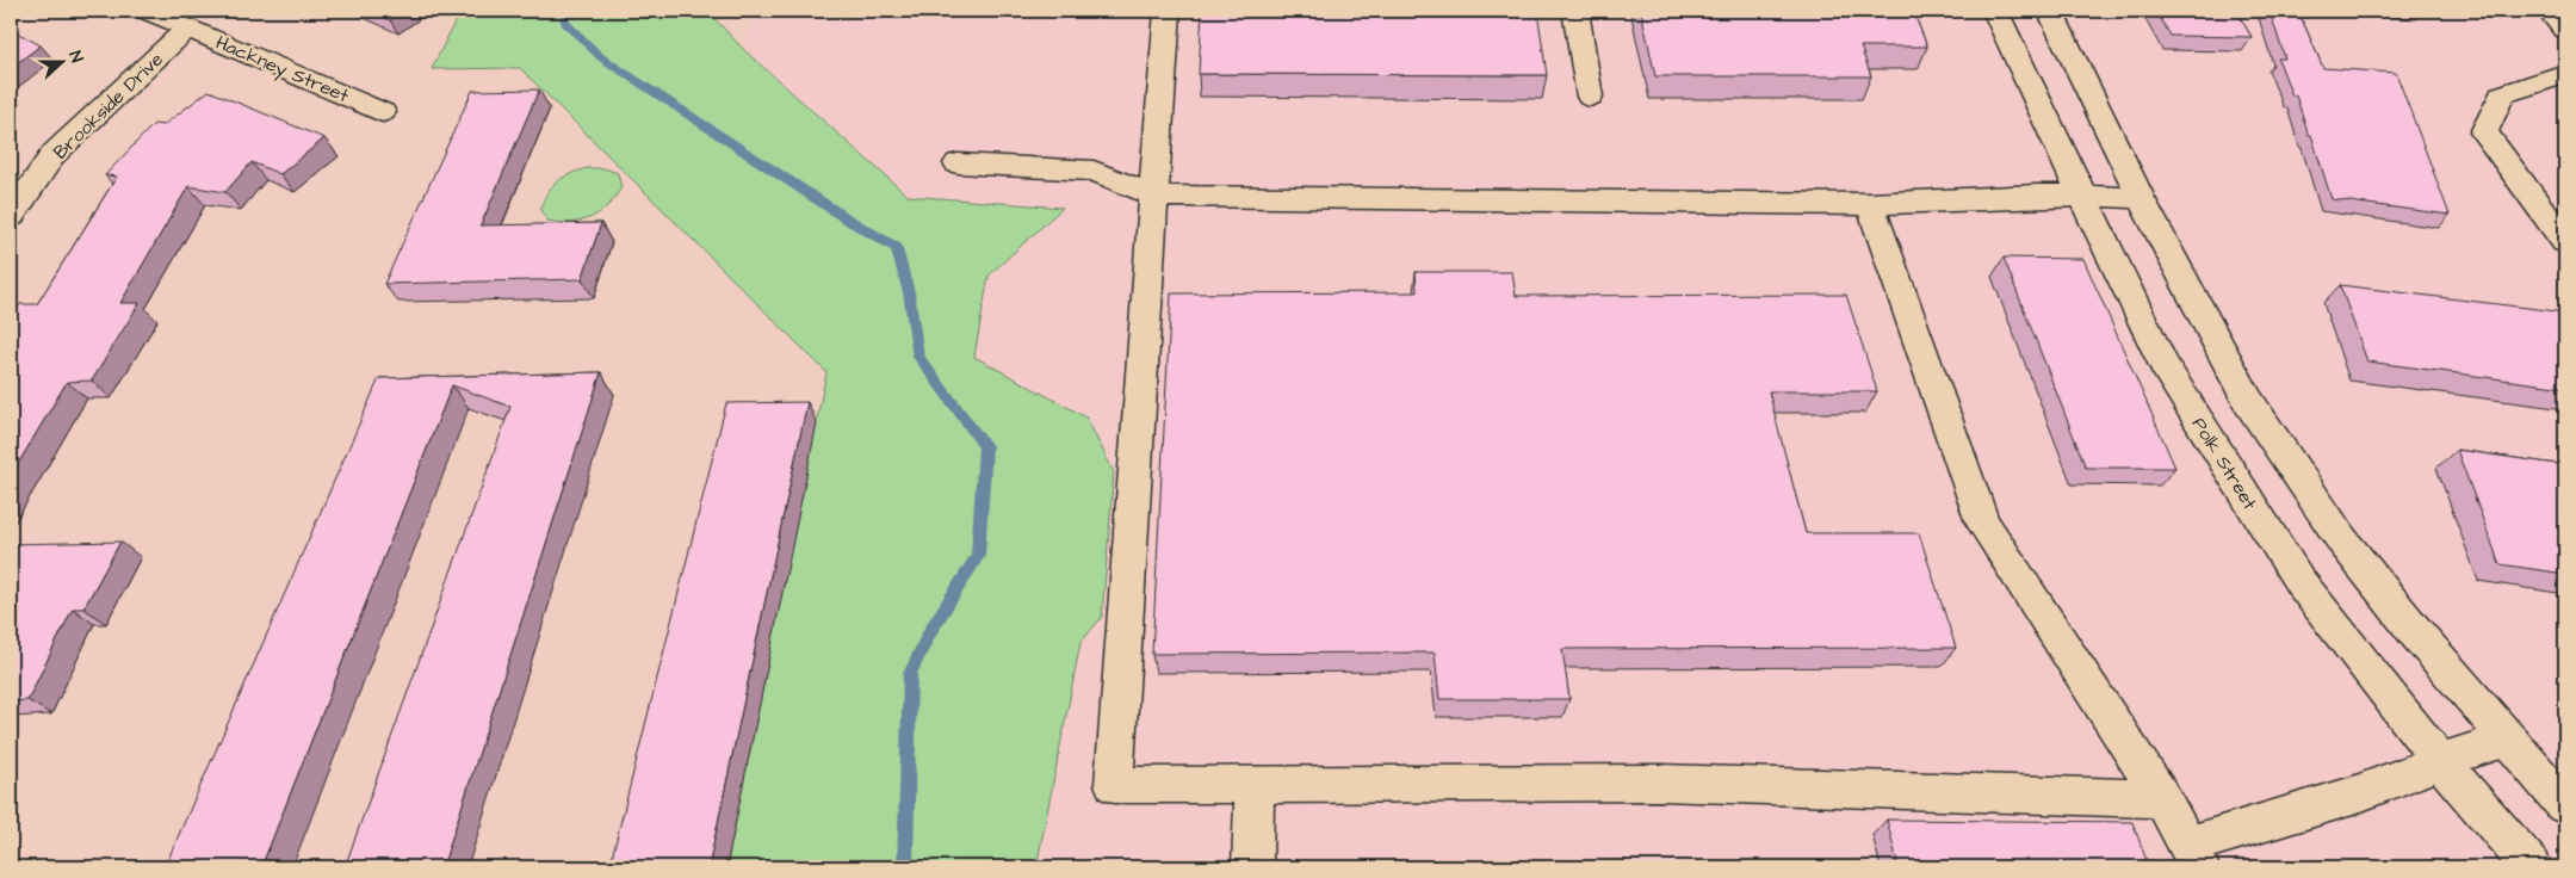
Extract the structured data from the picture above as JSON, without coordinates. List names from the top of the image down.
{
  "streets": {
    "main road": ["Hackney Street", "Brookside Drive", "Polk Street"]
  },
  "crossings": [
    ["Hackney Street", "Brookside Drive"]
  ],
  "north": "right"
}
